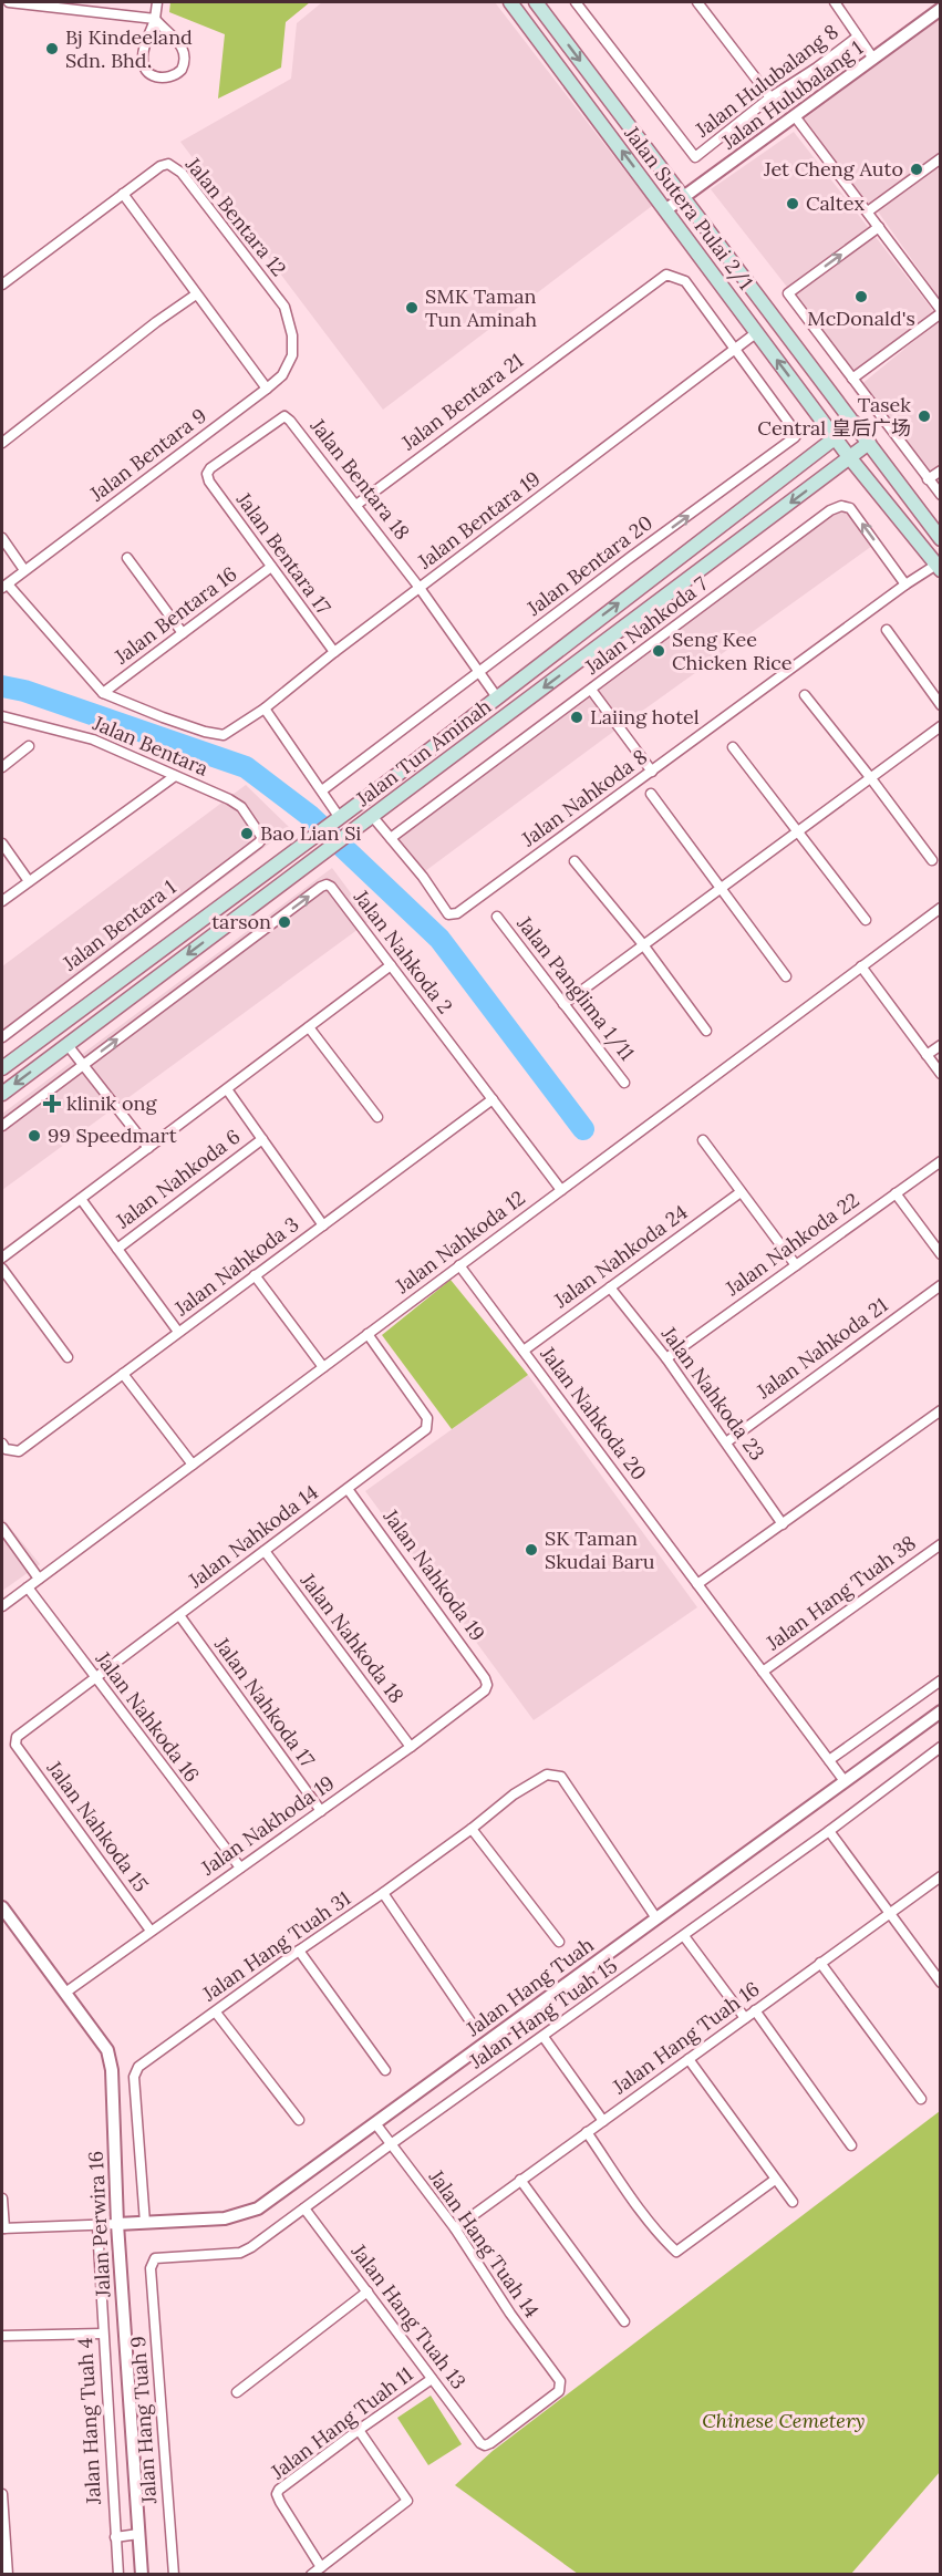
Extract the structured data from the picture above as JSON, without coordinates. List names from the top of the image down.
{
  "streets": {
    "main road": ["Jalan Sutera Pulai 2/1", "Jalan Tun Aminah"],
    "street": [
      "Jalan Hulubalang 8",
      "Jalan Hulubalang 1",
      "Jalan Bentara 12",
      "Jalan Bentara 21",
      "Jalan Bentara 9",
      "Jalan Bentara 18",
      "Jalan Bentara 19",
      "Jalan Bentara 17",
      "Jalan Bentara 20",
      "Jalan Bentara 16",
      "Jalan Nahkoda 7",
      "Jalan Bentara",
      "Jalan Nahkoda 8",
      "Jalan Bentara 1",
      "Jalan Nahkoda 2",
      "Jalan Panglima 1/11",
      "Jalan Nahkoda 6",
      "Jalan Nahkoda 12",
      "Jalan Nahkoda 22",
      "Jalan Nahkoda 24",
      "Jalan Nahkoda 3",
      "Jalan Nahkoda 21",
      "Jalan Nahkoda 23",
      "Jalan Nahkoda 20",
      "Jalan Nahkoda 14",
      "Jalan Nahkoda 19",
      "Jalan Hang Tuah 38",
      "Jalan Nahkoda 18",
      "Jalan Nahkoda 17",
      "Jalan Nahkoda 16",
      "Jalan Nakhoda 19",
      "Jalan Nahkoda 15",
      "Jalan Hang Tuah 31",
      "Jalan Hang Tuah",
      "Jalan Hang Tuah 15",
      "Jalan Hang Tuah 16",
      "Jalan Perwira 16",
      "Jalan Hang Tuah 14",
      "Jalan Hang Tuah 13",
      "Jalan Hang Tuah 9",
      "Jalan Hang Tuah 4",
      "Jalan Hang Tuah 11"
    ]
  },
  "crossings": [
    ["Jalan Hulubalang 1", "Jalan Sutera Pulai 2/1"],
    ["Jalan Sutera Pulai 2/1", "Jalan Bentara 19"],
    ["Jalan Sutera Pulai 2/1", "Jalan Tun Aminah"],
    ["Jalan Sutera Pulai 2/1", "Jalan Nahkoda 8"],
    ["Jalan Bentara 12", "Jalan Bentara 9"],
    ["Jalan Bentara 21", "Jalan Bentara 18"],
    ["Jalan Bentara 21", "Jalan Bentara 19"],
    ["Jalan Bentara 21", "Jalan Bentara 20"],
    ["Jalan Bentara 18", "Jalan Bentara 19"],
    ["Jalan Bentara 18", "Jalan Bentara 17"],
    ["Jalan Bentara 18", "Jalan Bentara 20"],
    ["Jalan Bentara 18", "Jalan Tun Aminah"],
    ["Jalan Bentara 19", "Jalan Bentara 17"],
    ["Jalan Bentara 19", "Jalan Bentara 20"],
    ["Jalan Bentara 19", "Jalan Bentara 16"],
    ["Jalan Bentara 17", "Jalan Bentara 16"],
    ["Jalan Nahkoda 7", "Jalan Nahkoda 8"],
    ["Jalan Bentara", "Jalan Bentara 1"],
    ["Jalan Tun Aminah", "Jalan Nahkoda 8"],
    ["Jalan Nahkoda 2", "Jalan Nahkoda 12"],
    ["Jalan Nahkoda 2", "Jalan Nahkoda 3"],
    ["Jalan Nahkoda 12", "Jalan Nahkoda 20"],
    ["Jalan Nahkoda 12", "Jalan Nahkoda 14"],
    ["Jalan Nahkoda 12", "Jalan Nahkoda 16"],
    ["Jalan Nahkoda 22", "Jalan Nahkoda 23"],
    ["Jalan Nahkoda 24", "Jalan Nahkoda 23"],
    ["Jalan Nahkoda 24", "Jalan Nahkoda 20"],
    ["Jalan Nahkoda 21", "Jalan Nahkoda 23"],
    ["Jalan Nahkoda 20", "Jalan Hang Tuah 38"],
    ["Jalan Nahkoda 20", "Jalan Hang Tuah"],
    ["Jalan Nahkoda 14", "Jalan Nahkoda 19"],
    ["Jalan Nahkoda 14", "Jalan Nahkoda 18"],
    ["Jalan Nahkoda 14", "Jalan Nahkoda 17"],
    ["Jalan Nahkoda 14", "Jalan Nahkoda 16"],
    ["Jalan Nahkoda 14", "Jalan Nahkoda 15"],
    ["Jalan Nahkoda 19", "Jalan Nakhoda 19"],
    ["Jalan Nahkoda 18", "Jalan Nakhoda 19"],
    ["Jalan Nahkoda 17", "Jalan Nakhoda 19"],
    ["Jalan Nahkoda 16", "Jalan Nakhoda 19"],
    ["Jalan Nakhoda 19", "Jalan Nahkoda 15"],
    ["Jalan Nakhoda 19", "Jalan Perwira 16"],
    ["Jalan Hang Tuah 31", "Jalan Hang Tuah"],
    ["Jalan Hang Tuah", "Jalan Perwira 16"],
    ["Jalan Hang Tuah", "Jalan Hang Tuah 14"],
    ["Jalan Hang Tuah 15", "Jalan Hang Tuah 14"],
    ["Jalan Hang Tuah 15", "Jalan Hang Tuah 13"],
    ["Jalan Hang Tuah 15", "Jalan Hang Tuah 9"],
    ["Jalan Hang Tuah 16", "Jalan Hang Tuah 14"],
    ["Jalan Hang Tuah 14", "Jalan Hang Tuah 13"],
    ["Jalan Hang Tuah 13", "Jalan Hang Tuah 11"]
  ],
  "one_way": ["Jalan Bentara 20", "Jalan Nahkoda 7"],
  "parks": ["Chinese Cemetery"],
  "places": {
    "other": [
      "Bj Kindeeland Sdn. Bhd.",
      "Jet Cheng Auto",
      "Caltex",
      "McDonald's",
      "SMK Taman Tun Aminah",
      "Tasek Central 皇后广场",
      "Seng Kee Chicken Rice",
      "Laiing hotel",
      "Bao Lian Si",
      "tarson",
      "99 Speedmart",
      "SK Taman Skudai Baru"
    ],
    "health": ["klinik ong"]
  }
}
